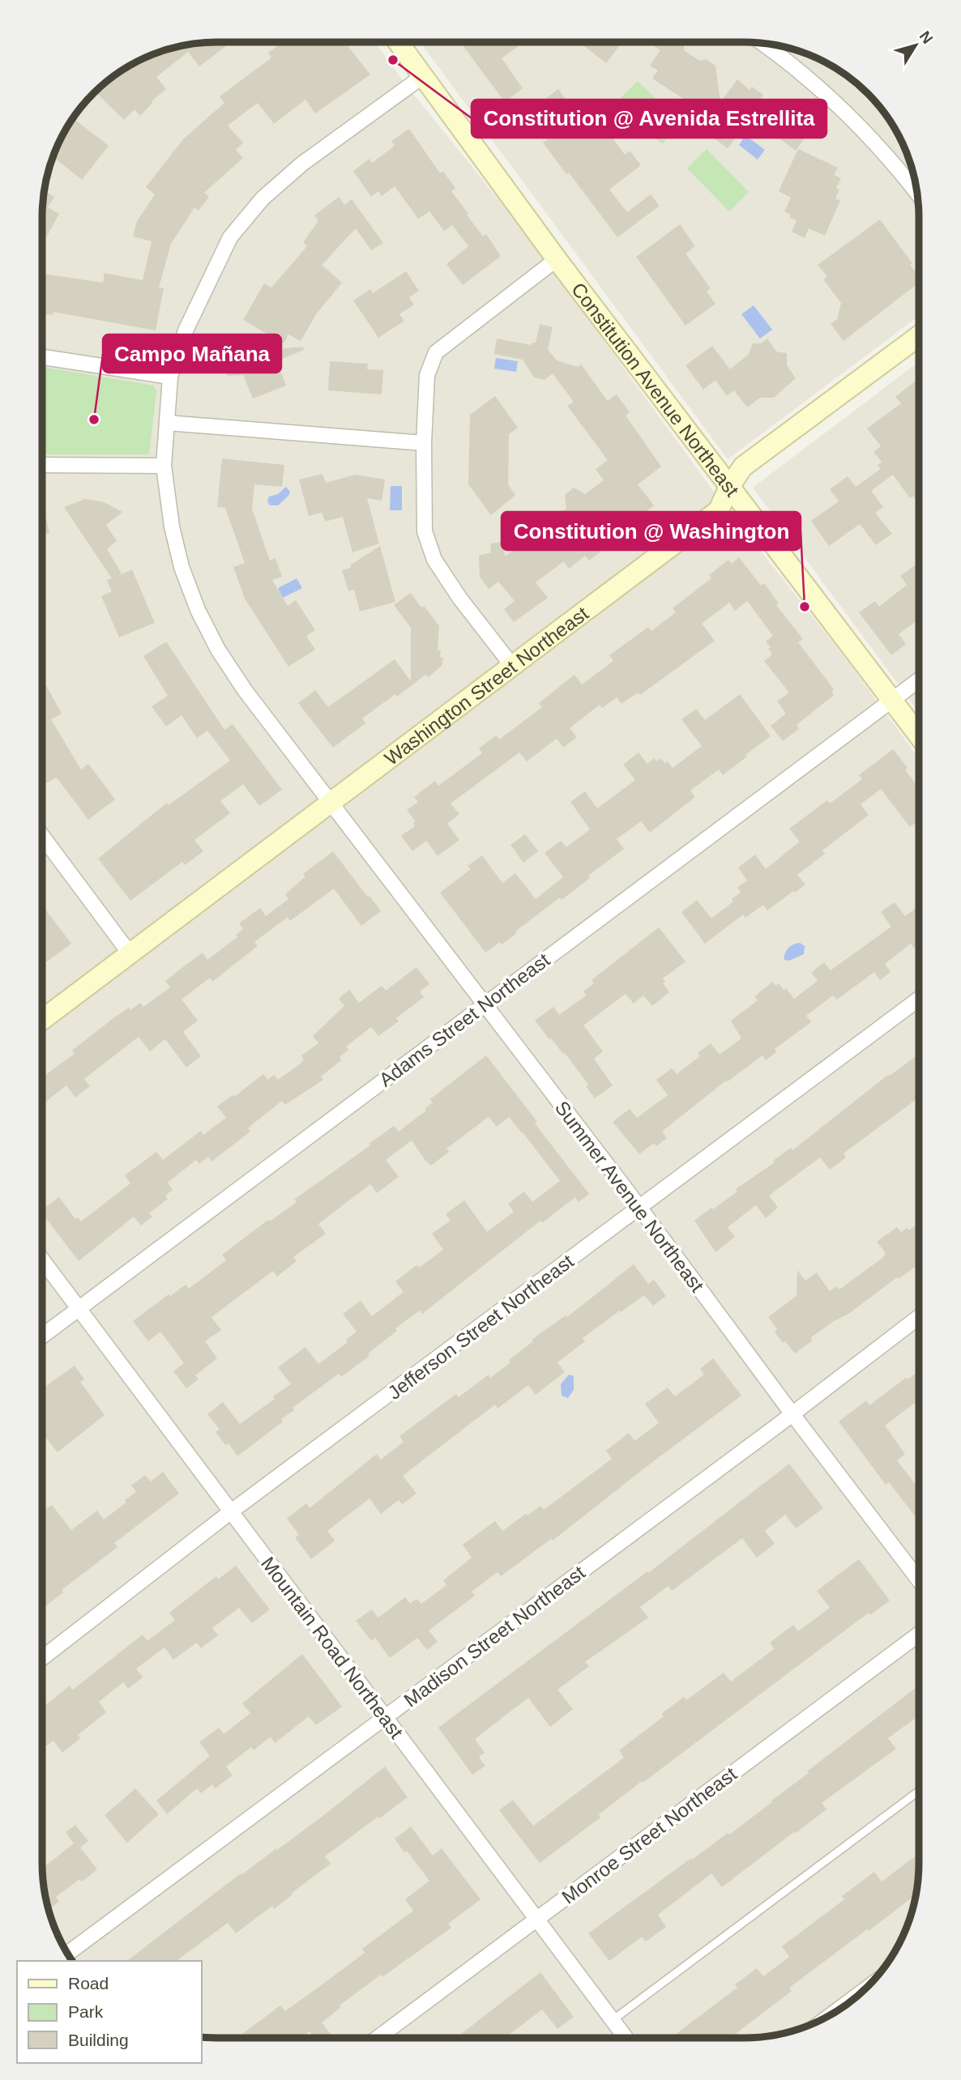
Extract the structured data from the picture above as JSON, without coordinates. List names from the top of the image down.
{
  "streets": {
    "street": [
      "Constitution Avenue Northeast",
      "Washington Street Northeast",
      "Adams Street Northeast",
      "Summer Avenue Northeast",
      "Jefferson Street Northeast",
      "Madison Street Northeast",
      "Mountain Road Northeast",
      "Monroe Street Northeast"
    ]
  },
  "crossings": [
    ["Constitution Avenue Northeast", "Washington Street Northeast"],
    ["Constitution Avenue Northeast", "Adams Street Northeast"],
    ["Constitution Avenue Northeast", "Summer Avenue Northeast"],
    ["Washington Street Northeast", "Summer Avenue Northeast"],
    ["Adams Street Northeast", "Summer Avenue Northeast"],
    ["Adams Street Northeast", "Mountain Road Northeast"],
    ["Summer Avenue Northeast", "Jefferson Street Northeast"],
    ["Summer Avenue Northeast", "Madison Street Northeast"],
    ["Jefferson Street Northeast", "Mountain Road Northeast"],
    ["Madison Street Northeast", "Mountain Road Northeast"],
    ["Mountain Road Northeast", "Monroe Street Northeast"]
  ],
  "places": ["Constitution @ Avenida Estrellita", "Campo Mañana", "Constitution @ Washington"],
  "legend": ["Road", "Park", "Building"],
  "north": "top right"
}
